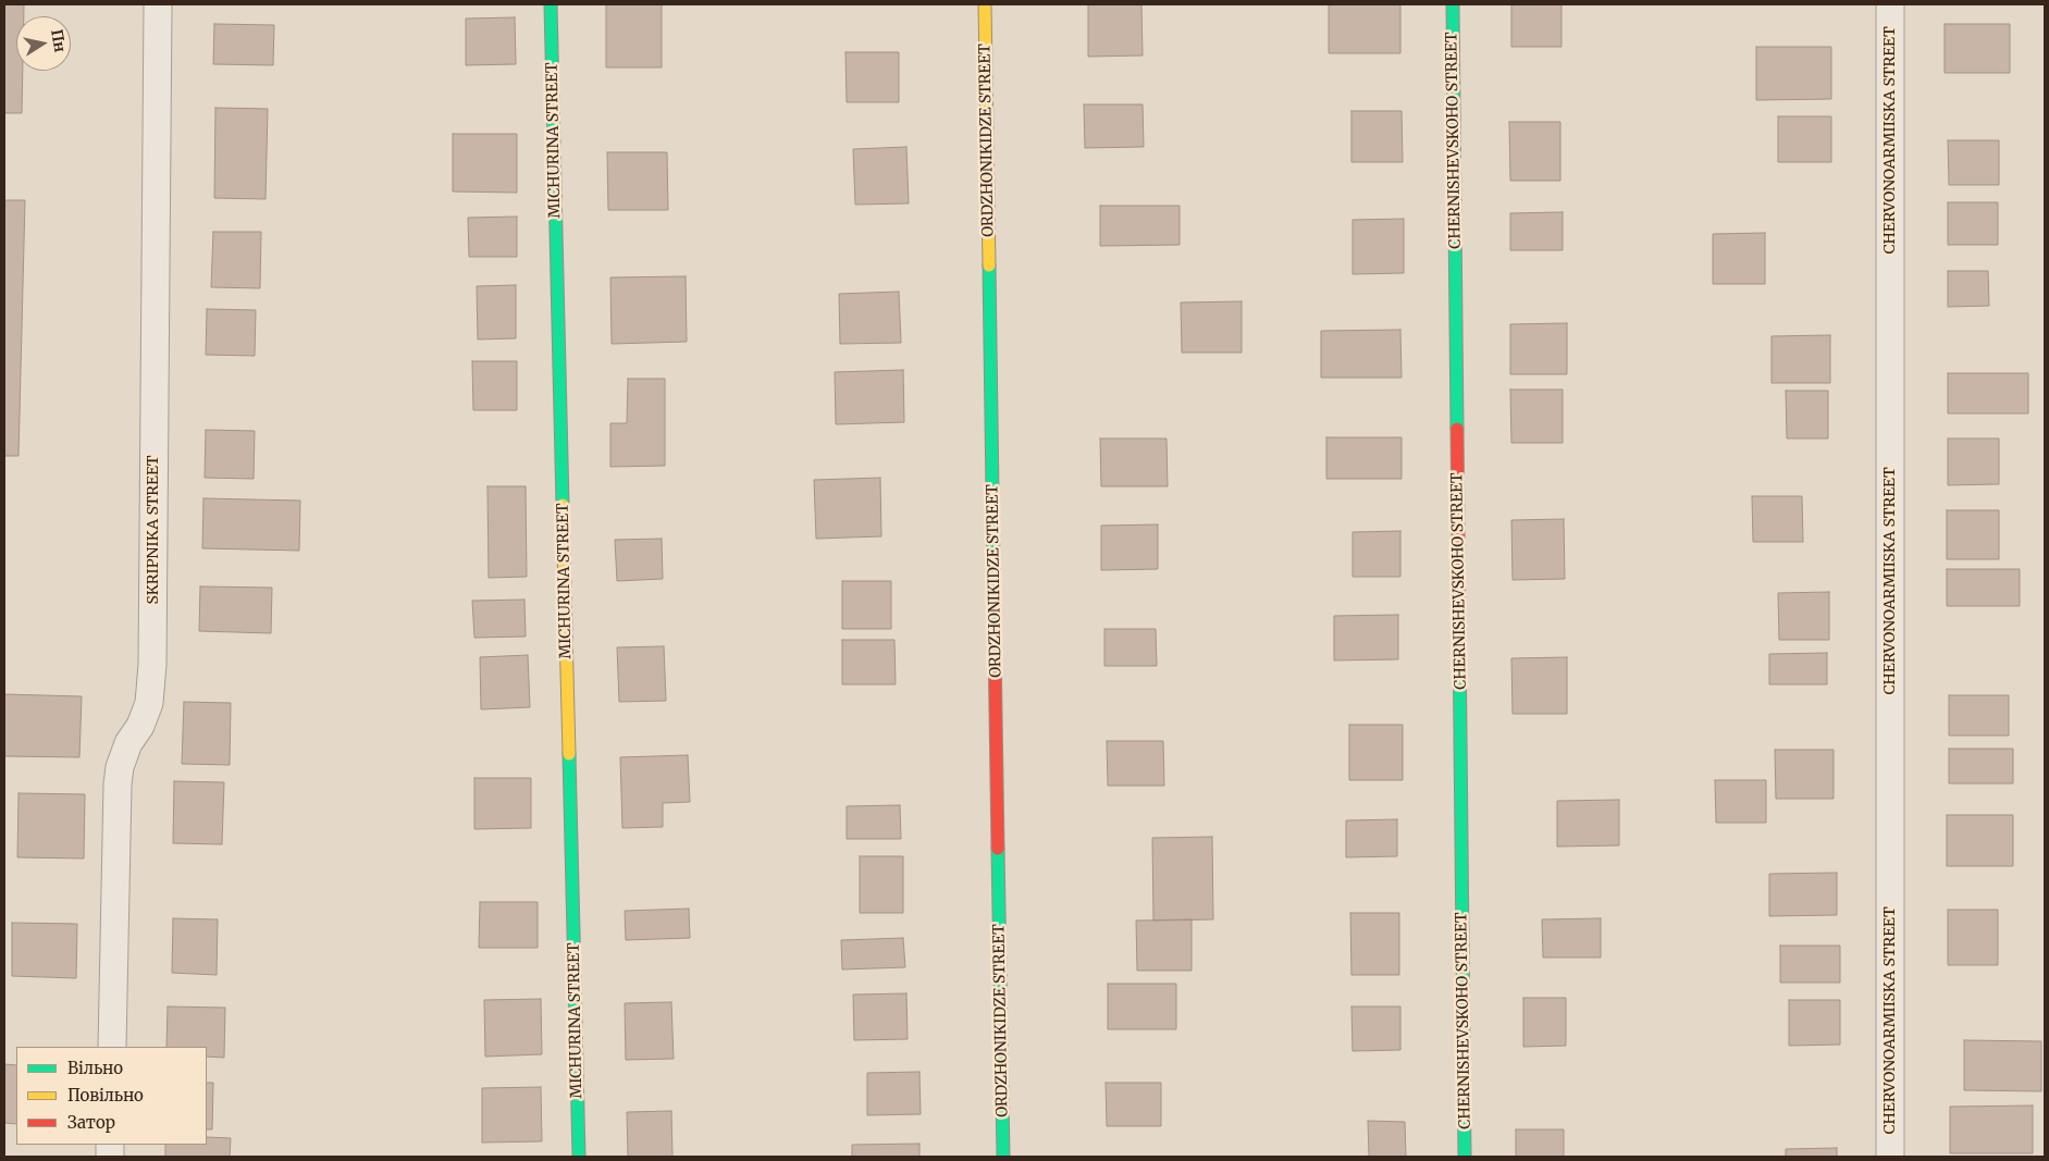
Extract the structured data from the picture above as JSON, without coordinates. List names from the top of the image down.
{
  "streets": {
    "street": [
      "MICHURINA STREET",
      "ORDZHONIKIDZE STREET",
      "CHERNISHEVSKOHO STREET",
      "CHERVONOARMIISKA STREET",
      "SKRIPNIKA STREET"
    ]
  },
  "legend": ["Вільно", "Повільно", "Затор"],
  "north": "right"
}
